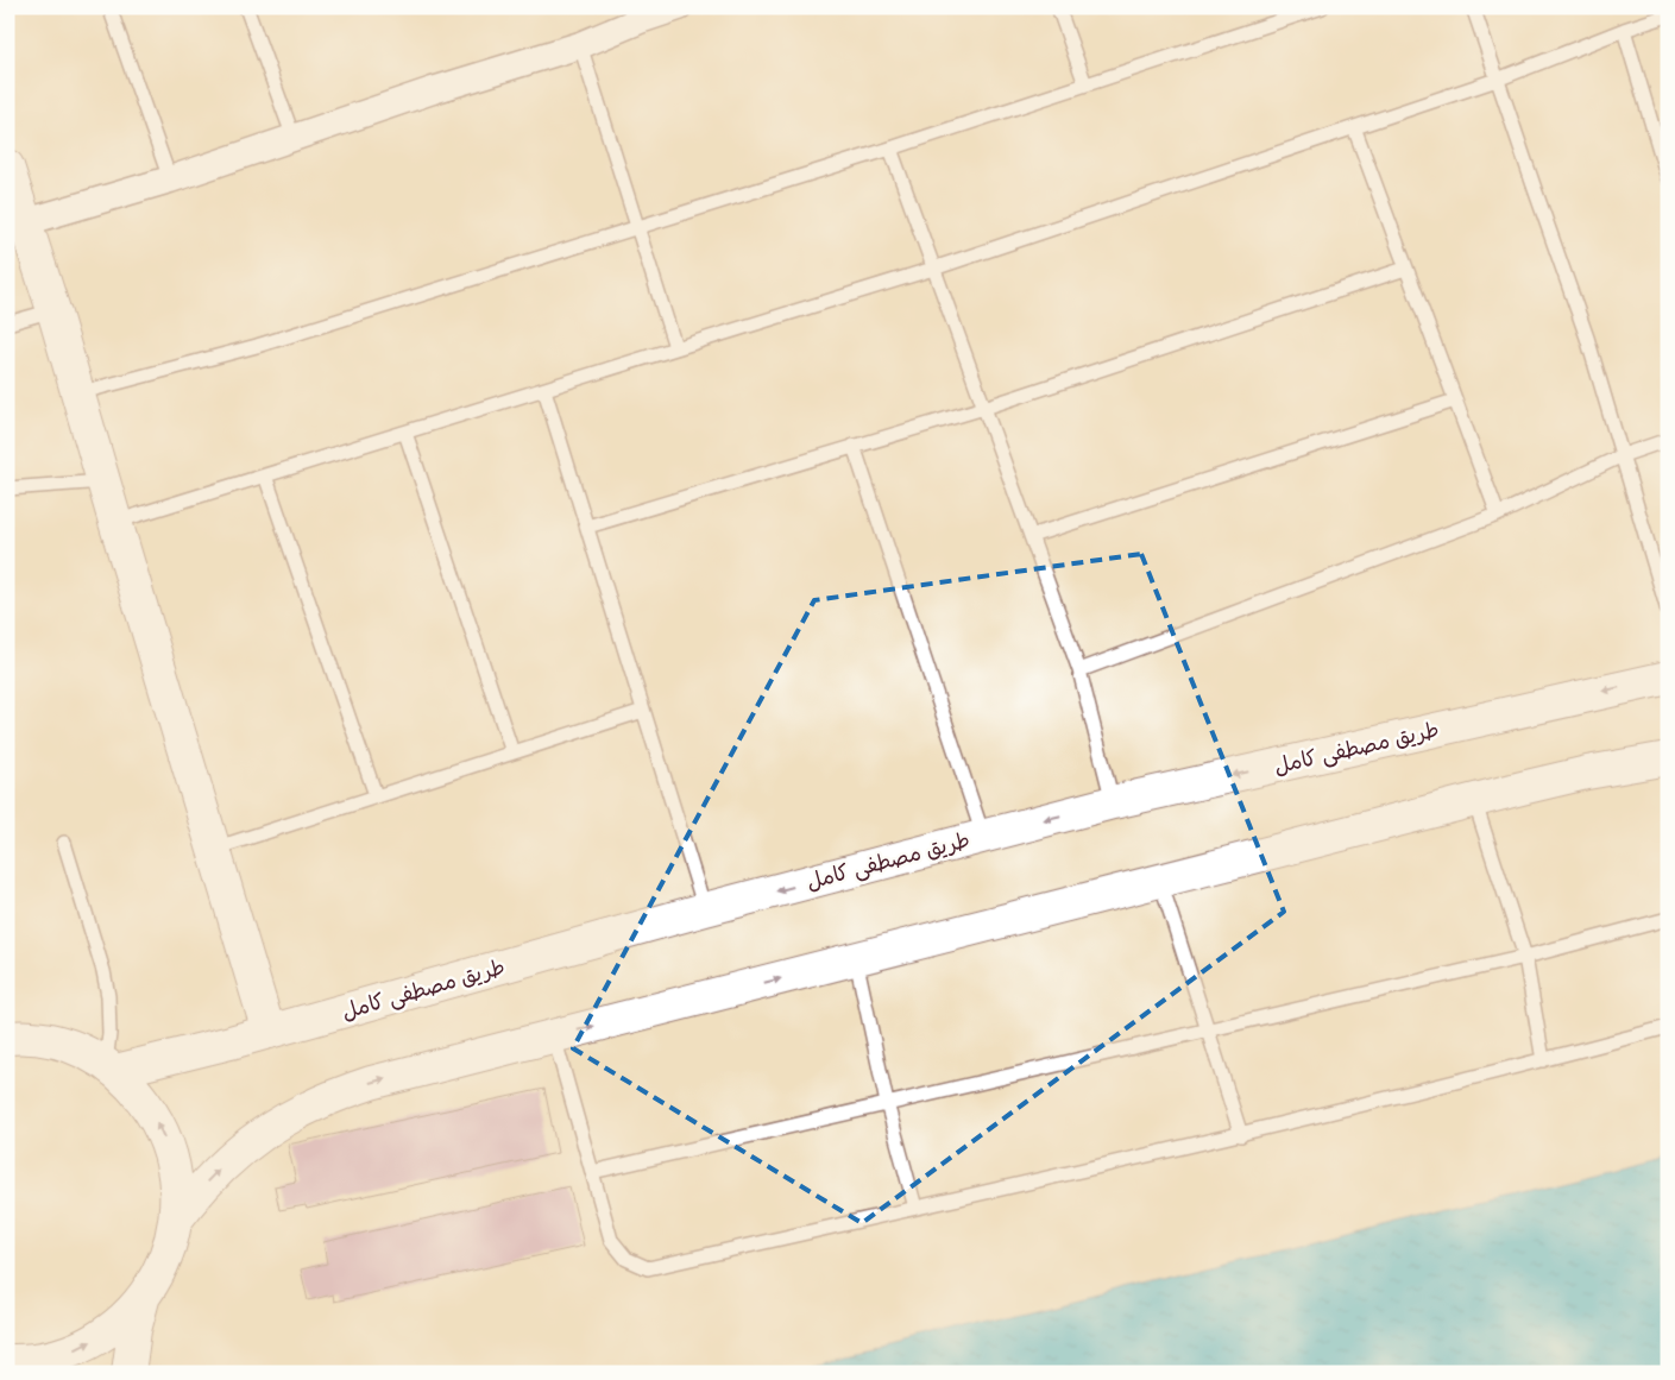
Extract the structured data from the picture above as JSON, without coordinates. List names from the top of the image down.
{
  "streets": {
    "main road": ["طريق مصطفى كامل"]
  }
}
